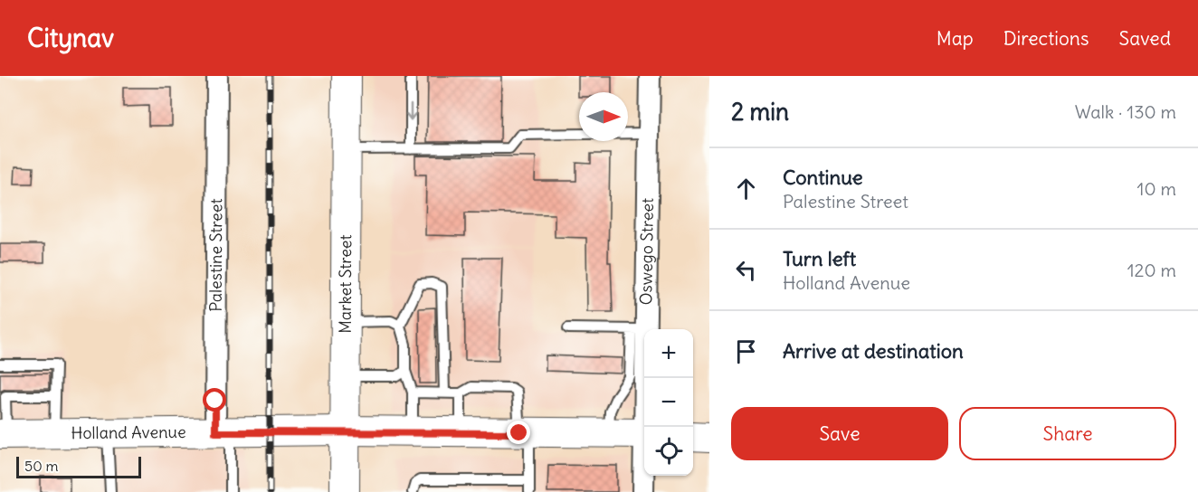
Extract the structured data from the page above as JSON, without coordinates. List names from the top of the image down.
{
  "streets": {
    "main road": ["Market Street", "Holland Avenue"],
    "street": ["Oswego Street", "Palestine Street"]
  },
  "crossings": [
    ["Palestine Street", "Holland Avenue"],
    ["Market Street", "Holland Avenue"]
  ],
  "scale_bar": "50 m",
  "north": "right",
  "page": {
    "header": "Citynav",
    "nav": ["Map", "Directions", "Saved"],
    "heading": ["2 min", "Walk · 130 m"],
    "list": [
      ["Continue", "Palestine Street", "10 m"],
      ["Turn left", "Holland Avenue", "120 m"],
      "Arrive at destination"
    ],
    "map_buttons": ["+", "−"],
    "buttons": ["Save", "Share"],
    "scale": "50 m"
  }
}
